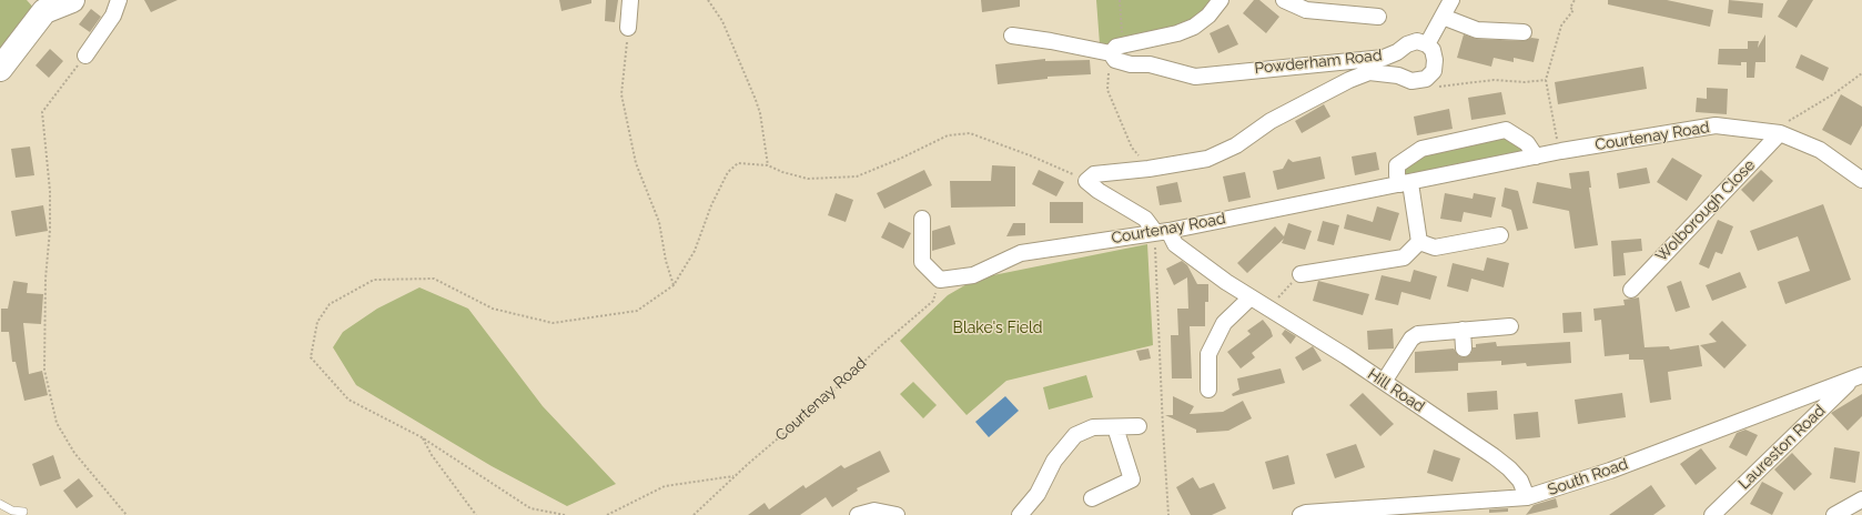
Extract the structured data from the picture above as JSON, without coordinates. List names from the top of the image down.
{
  "streets": {
    "street": [
      "Powderham Road",
      "Courtenay Road",
      "Wolborough Close",
      "Hill Road",
      "Laureston Road",
      "South Road"
    ]
  },
  "crossings": [
    ["Courtenay Road", "Wolborough Close"],
    ["Courtenay Road", "Hill Road"],
    ["Hill Road", "South Road"],
    ["Laureston Road", "South Road"]
  ],
  "parks": ["Blake's Field"]
}
